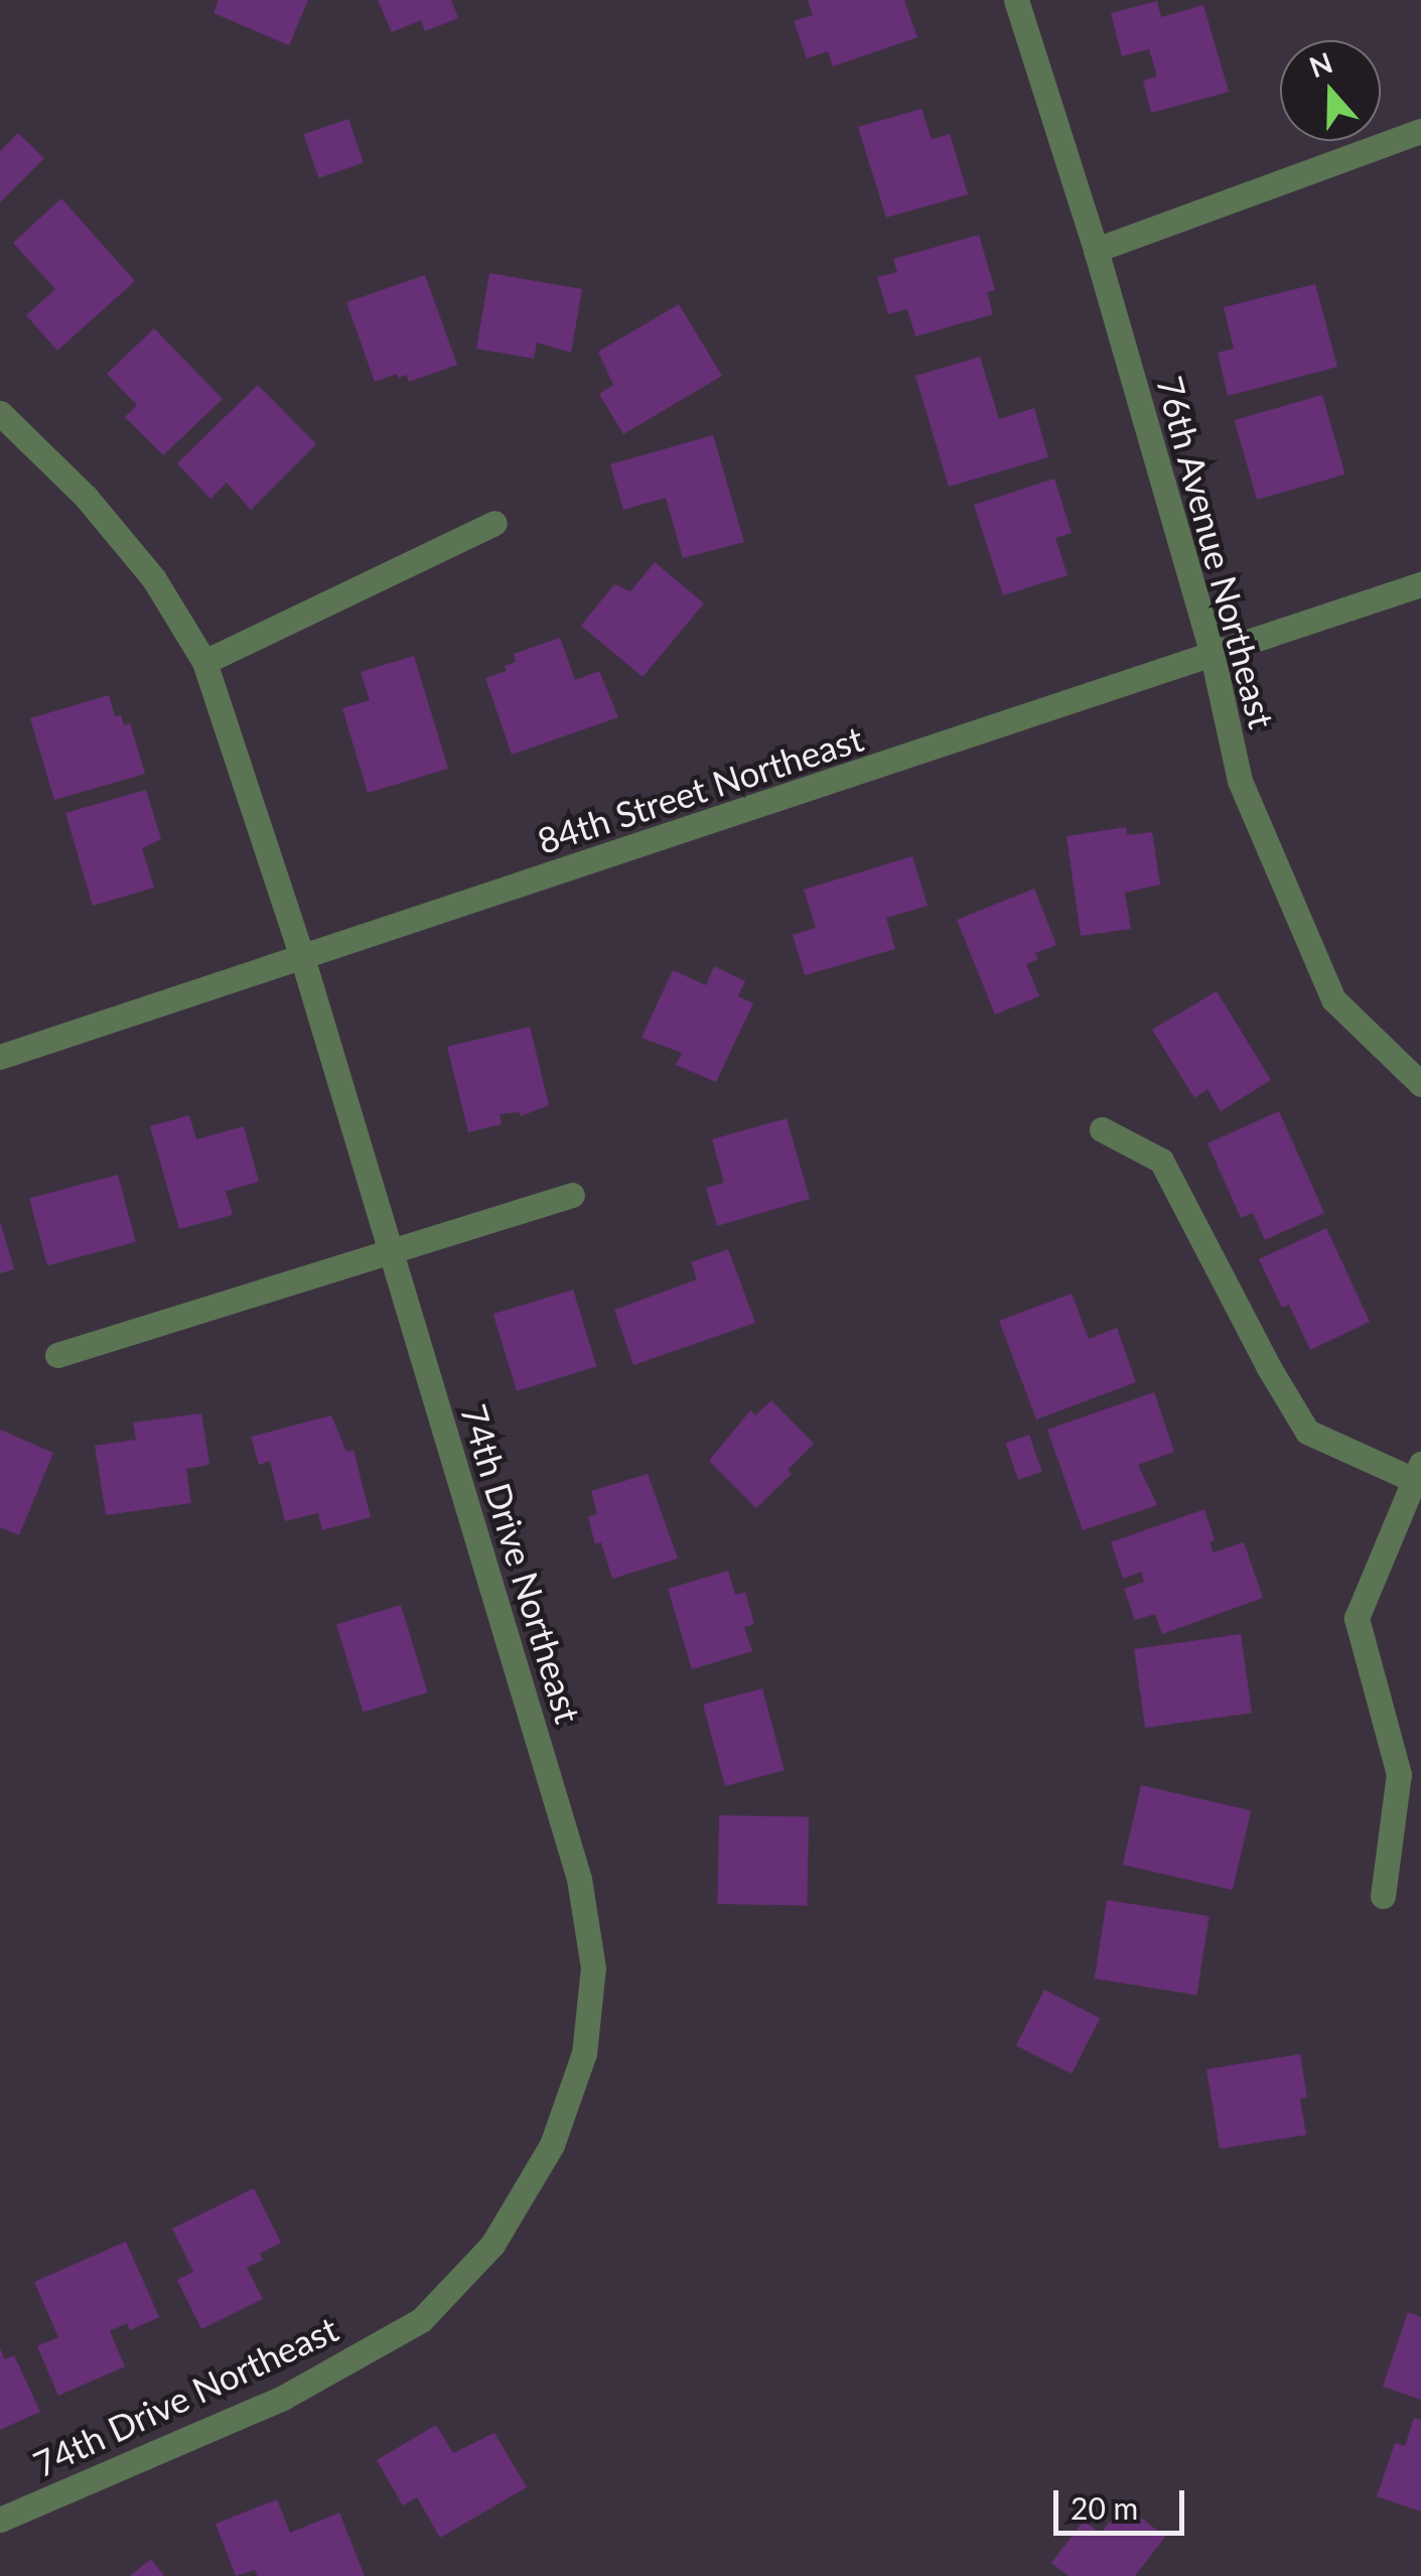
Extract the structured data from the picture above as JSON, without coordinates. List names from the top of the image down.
{
  "streets": {
    "street": ["76th Avenue Northeast", "84th Street Northeast", "74th Drive Northeast"]
  },
  "crossings": [
    ["76th Avenue Northeast", "84th Street Northeast"],
    ["84th Street Northeast", "74th Drive Northeast"]
  ],
  "scale_bar": "20 m",
  "north": "top"
}
